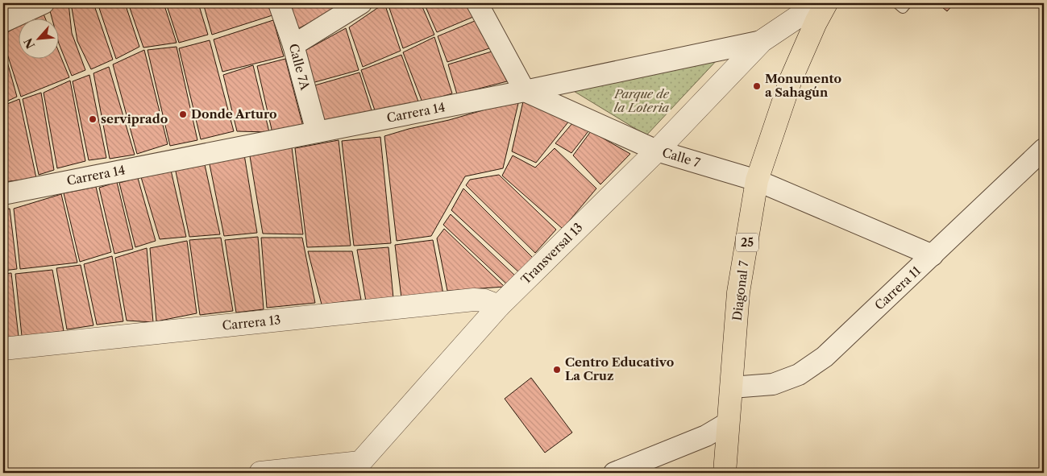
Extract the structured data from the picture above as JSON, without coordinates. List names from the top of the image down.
{
  "streets": {
    "highway": ["25", "Diagonal 7"],
    "street": [
      "Calle 7A",
      "Carrera 14",
      "Calle 7",
      "Transversal 13",
      "Carrera 11",
      "Carrera 13"
    ]
  },
  "crossings": [
    ["Calle 7A", "Carrera 14"],
    ["Carrera 14", "Calle 7"],
    ["Carrera 14", "25"],
    ["Carrera 14", "Transversal 13"],
    ["Carrera 14", "Diagonal 7"],
    ["Calle 7", "Transversal 13"],
    ["Calle 7", "Carrera 11"],
    ["Calle 7", "Diagonal 7"],
    ["25", "Diagonal 7"],
    ["Transversal 13", "Carrera 13"],
    ["Carrera 11", "Diagonal 7"]
  ],
  "parks": ["Parque de la Loteria"],
  "places": [
    "Monumento a Sahagún",
    "Donde Arturo",
    "serviprado",
    "Centro Educativo La Cruz"
  ],
  "north": "bottom left"
}
